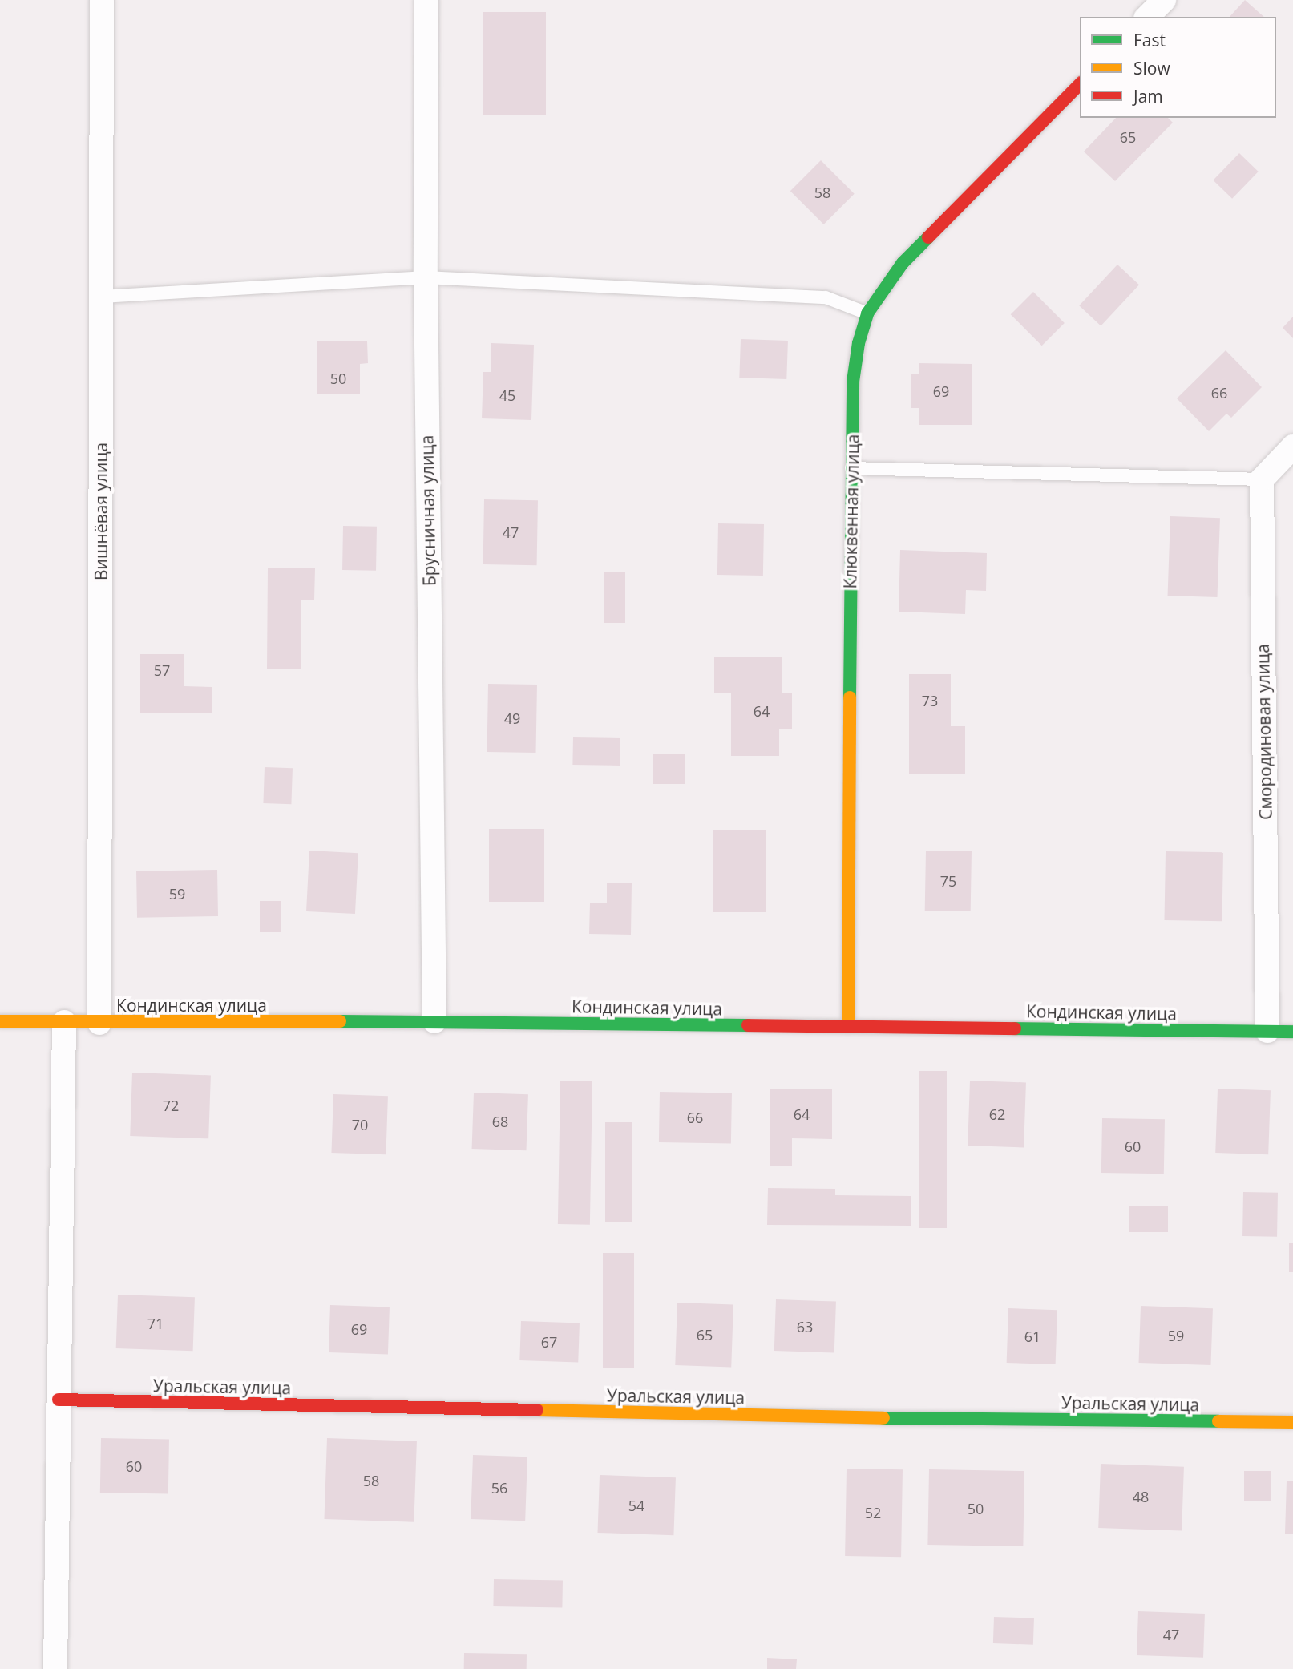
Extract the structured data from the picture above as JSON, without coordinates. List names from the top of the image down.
{
  "streets": {
    "street": [
      "Брусничная улица",
      "Вишнёвая улица",
      "Клюквенная улица",
      "Смородиновая улица",
      "Кондинская улица",
      "Уральская улица"
    ]
  },
  "crossings": [
    ["Брусничная улица", "Кондинская улица"],
    ["Вишнёвая улица", "Кондинская улица"],
    ["Клюквенная улица", "Кондинская улица"],
    ["Смородиновая улица", "Кондинская улица"]
  ],
  "house_numbers": [
    "65",
    "58",
    "50",
    "69",
    "66",
    "45",
    "47",
    "57",
    "73",
    "64",
    "49",
    "75",
    "59",
    "72",
    "64",
    "62",
    "66",
    "68",
    "70",
    "60",
    "71",
    "63",
    "69",
    "65",
    "59",
    "61",
    "67",
    "60",
    "58",
    "56",
    "48",
    "54",
    "50",
    "52",
    "47"
  ],
  "legend": ["Fast", "Slow", "Jam"]
}
